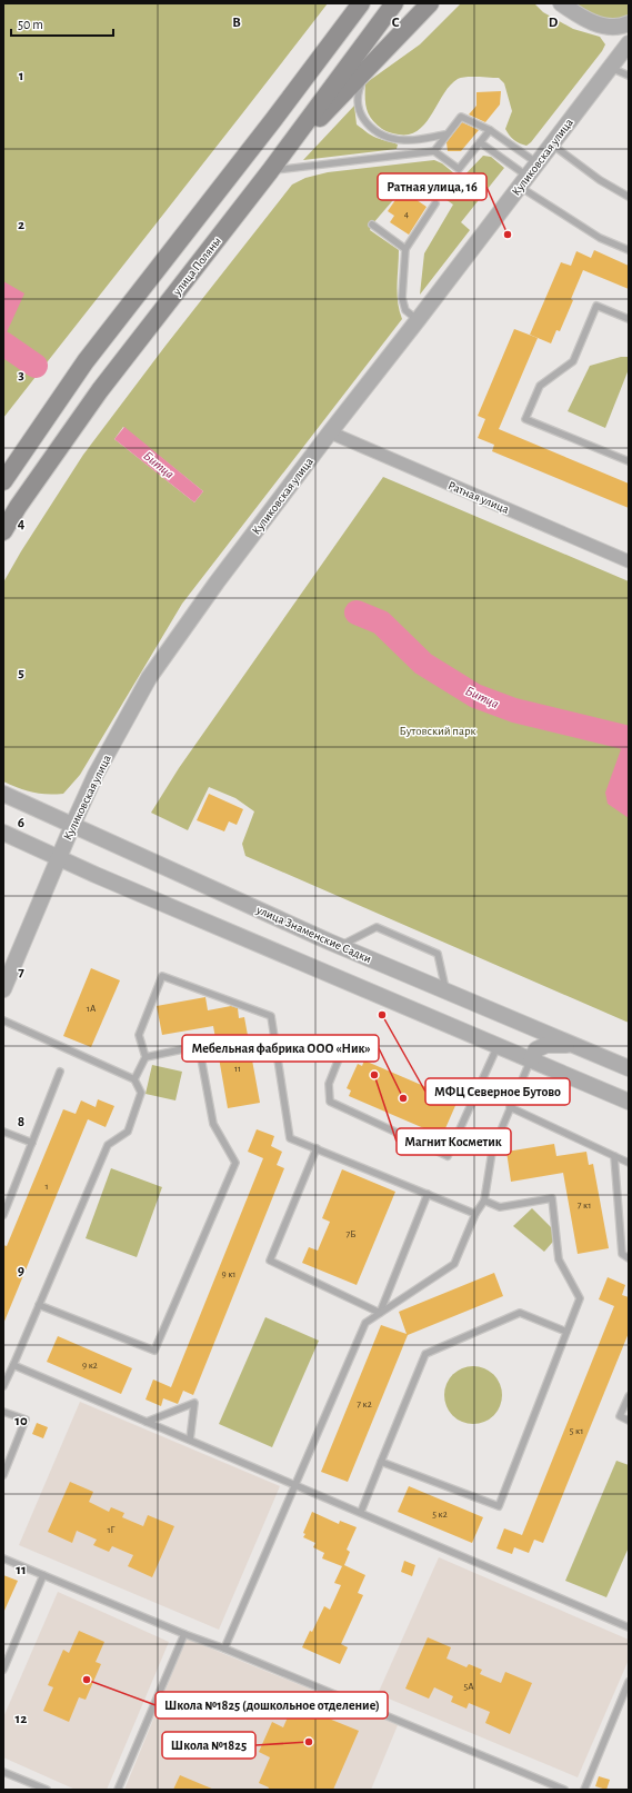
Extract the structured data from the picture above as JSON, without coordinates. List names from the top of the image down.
{
  "streets": {
    "main road": ["улица Поляны"],
    "street": ["Куликовская улица", "Ратная улица", "улица Знаменские Садки"]
  },
  "crossings": [
    ["Куликовская улица", "Ратная улица"],
    ["Куликовская улица", "улица Знаменские Садки"]
  ],
  "water": ["Битца"],
  "parks": ["Бутовский парк"],
  "places": [
    "Ратная улица, 16",
    "МФЦ Северное Бутово",
    "Магнит Косметик",
    "Мебельная фабрика ООО «Ник»",
    "Школа №1825 (дошкольное отделение)",
    "Школа №1825"
  ],
  "house_numbers": [
    "4",
    "1А",
    "11",
    "1",
    "7 к1",
    "7Б",
    "9 к1",
    "9 к2",
    "7 к2",
    "5 к1",
    "5 к2",
    "1Г",
    "5А"
  ],
  "scale_bar": "50 m",
  "grid": {
    "columns": ["B", "C", "D"],
    "rows": [
      "1",
      "2",
      "3",
      "4",
      "5",
      "6",
      "7",
      "8",
      "9",
      "10",
      "11",
      "12"
    ]
  }
}
